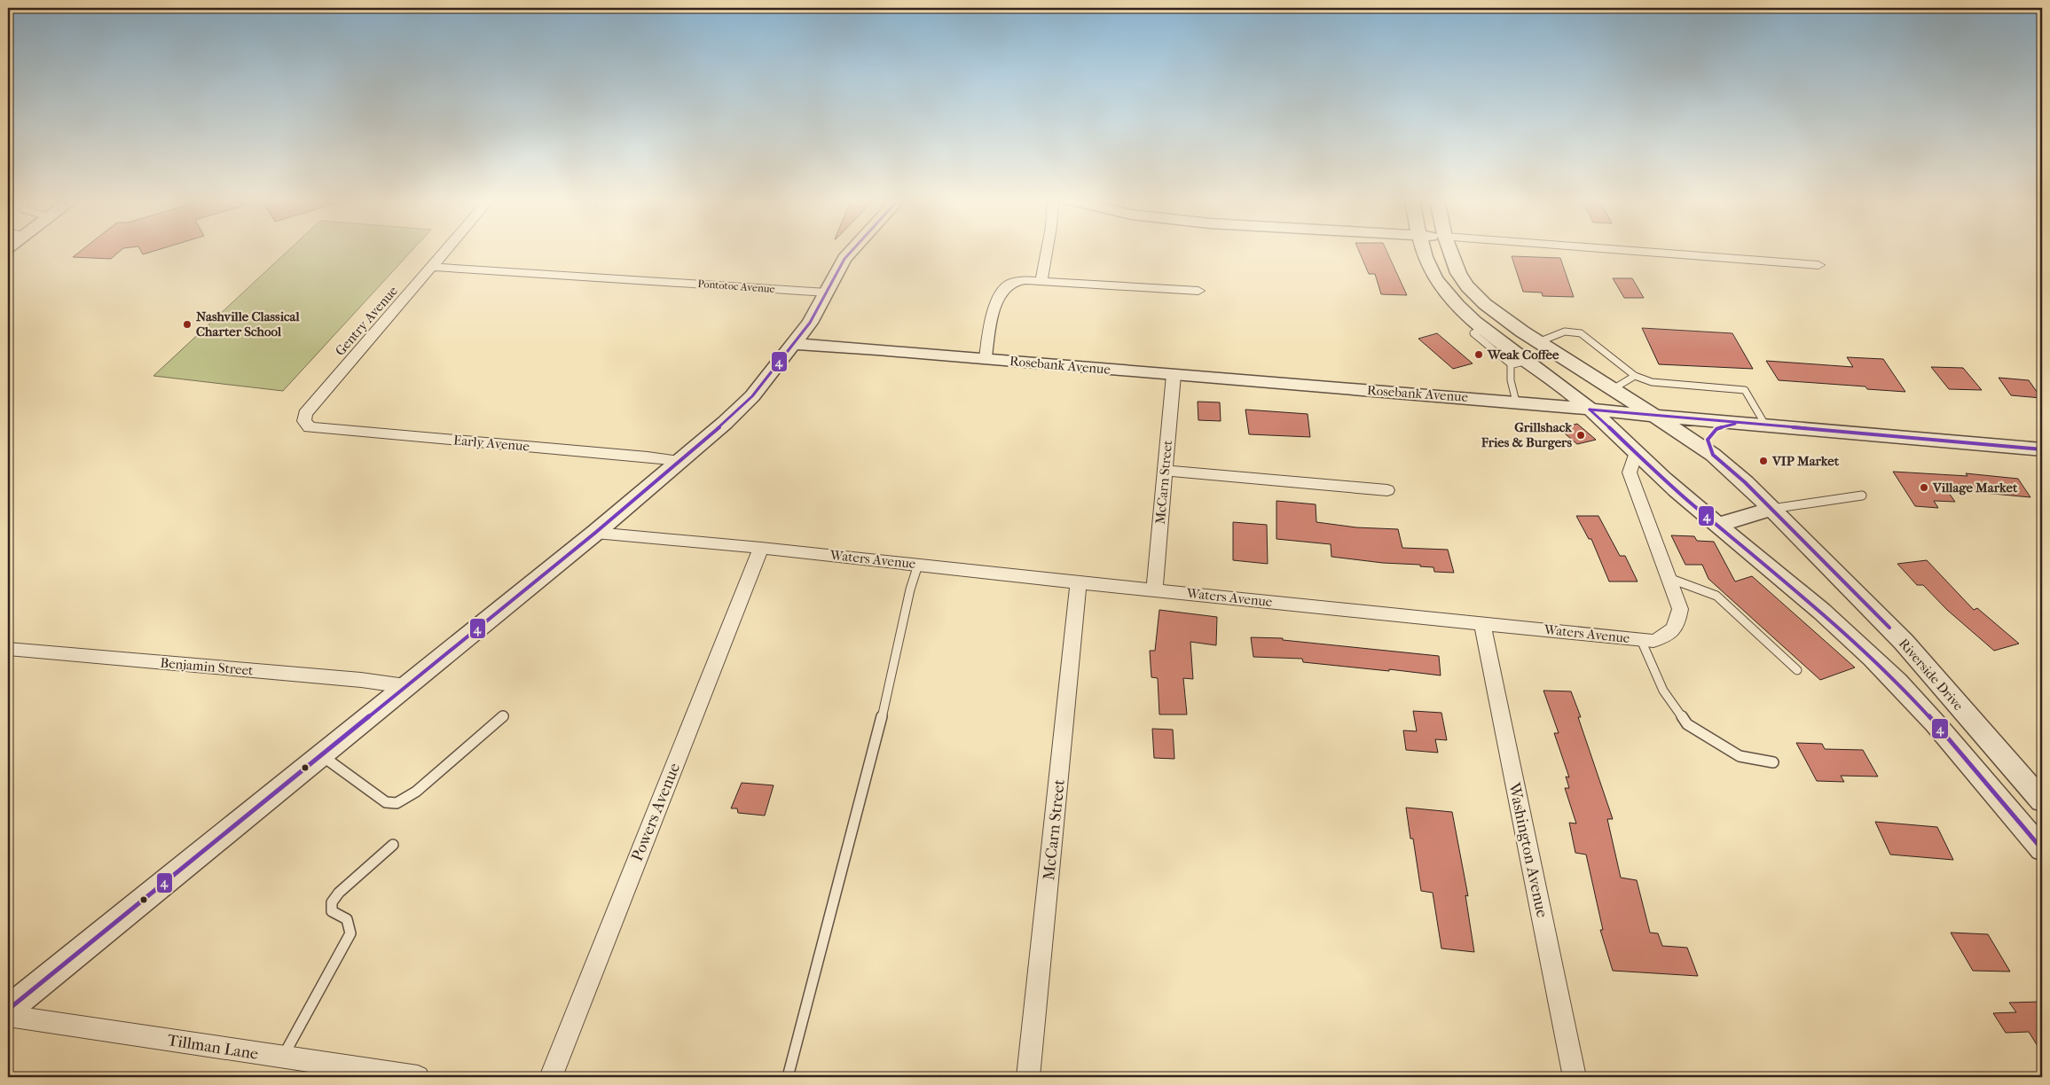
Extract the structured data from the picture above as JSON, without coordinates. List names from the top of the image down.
{
  "streets": {
    "street": [
      "Pontotoc Avenue",
      "Gentry Avenue",
      "Rosebank Avenue",
      "Early Avenue",
      "McCarn Street",
      "Waters Avenue",
      "Benjamin Street",
      "Riverside Drive",
      "Powers Avenue",
      "Washington Avenue",
      "Tillman Lane"
    ]
  },
  "crossings": [
    ["Pontotoc Avenue", "Gentry Avenue"],
    ["Gentry Avenue", "Early Avenue"],
    ["Rosebank Avenue", "McCarn Street"],
    ["Rosebank Avenue", "Riverside Drive"],
    ["McCarn Street", "Waters Avenue"],
    ["Waters Avenue", "Powers Avenue"],
    ["Waters Avenue", "Washington Avenue"]
  ],
  "places": [
    "Nashville Classical Charter School",
    "Weak Coffee",
    "Grillshack Fries & Burgers",
    "VIP Market",
    "Village Market"
  ],
  "lines": ["transit line 4"]
}
